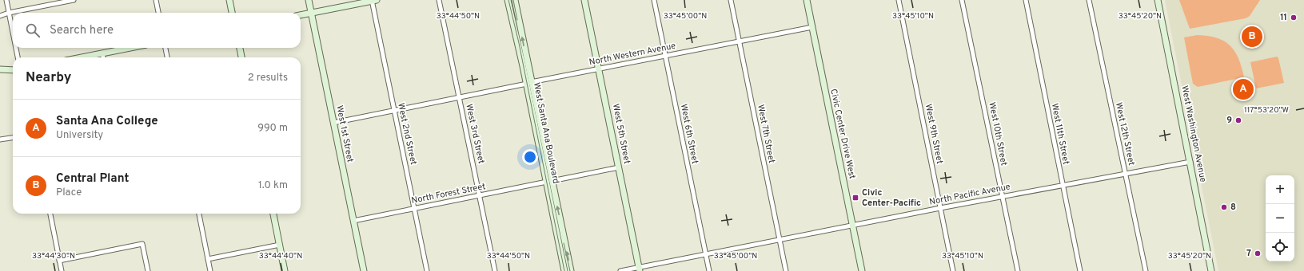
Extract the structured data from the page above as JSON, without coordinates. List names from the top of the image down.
{
  "streets": {
    "main road": [
      "West Santa Ana Boulevard",
      "West 1st Street",
      "West 5th Street",
      "Civic Center Drive West",
      "West Washington Avenue"
    ],
    "street": [
      "North Western Avenue",
      "West 2nd Street",
      "West 3rd Street",
      "West 6th Street",
      "West 7th Street",
      "West 9th Street",
      "West 10th Street",
      "West 11th Street",
      "West 12th Street",
      "North Forest Street",
      "North Pacific Avenue"
    ]
  },
  "crossings": [
    ["North Western Avenue", "West Santa Ana Boulevard"],
    ["North Western Avenue", "West 1st Street"],
    ["North Western Avenue", "West 2nd Street"],
    ["North Western Avenue", "West 3rd Street"],
    ["North Western Avenue", "West 5th Street"],
    ["North Western Avenue", "West 6th Street"],
    ["North Western Avenue", "West 7th Street"],
    ["North Western Avenue", "Civic Center Drive West"],
    ["West Santa Ana Boulevard", "North Forest Street"],
    ["West 1st Street", "North Forest Street"],
    ["West 2nd Street", "North Forest Street"],
    ["West 3rd Street", "North Forest Street"],
    ["West 5th Street", "North Forest Street"],
    ["West 5th Street", "North Pacific Avenue"],
    ["West 6th Street", "North Pacific Avenue"],
    ["West 7th Street", "North Pacific Avenue"],
    ["Civic Center Drive West", "North Pacific Avenue"],
    ["West 9th Street", "North Pacific Avenue"],
    ["West 10th Street", "North Pacific Avenue"],
    ["West 11th Street", "North Pacific Avenue"],
    ["West 12th Street", "North Pacific Avenue"],
    ["West Washington Avenue", "North Pacific Avenue"]
  ],
  "places": {
    "other": [
      "11",
      "9",
      "8",
      "7"
    ],
    "transit": ["Civic Center-Pacific"]
  },
  "page": {
    "search": "Search here",
    "pins": ["B", "A"],
    "heading": ["Nearby", "2 results"],
    "list": [
      {
        "mark": "A",
        "name": "Santa Ana College",
        "note": "University",
        "value": "990 m"
      },
      {
        "mark": "B",
        "name": "Central Plant",
        "note": "Place",
        "value": "1.0 km"
      }
    ],
    "map_buttons": ["+", "−"]
  },
  "coordinates": [
    "33°44'50\"N",
    "33°45'00\"N",
    "33°45'10\"N",
    "33°45'20\"N",
    "117°53'20\"W",
    "33°44'30\"N",
    "33°44'40\"N"
  ]
}
